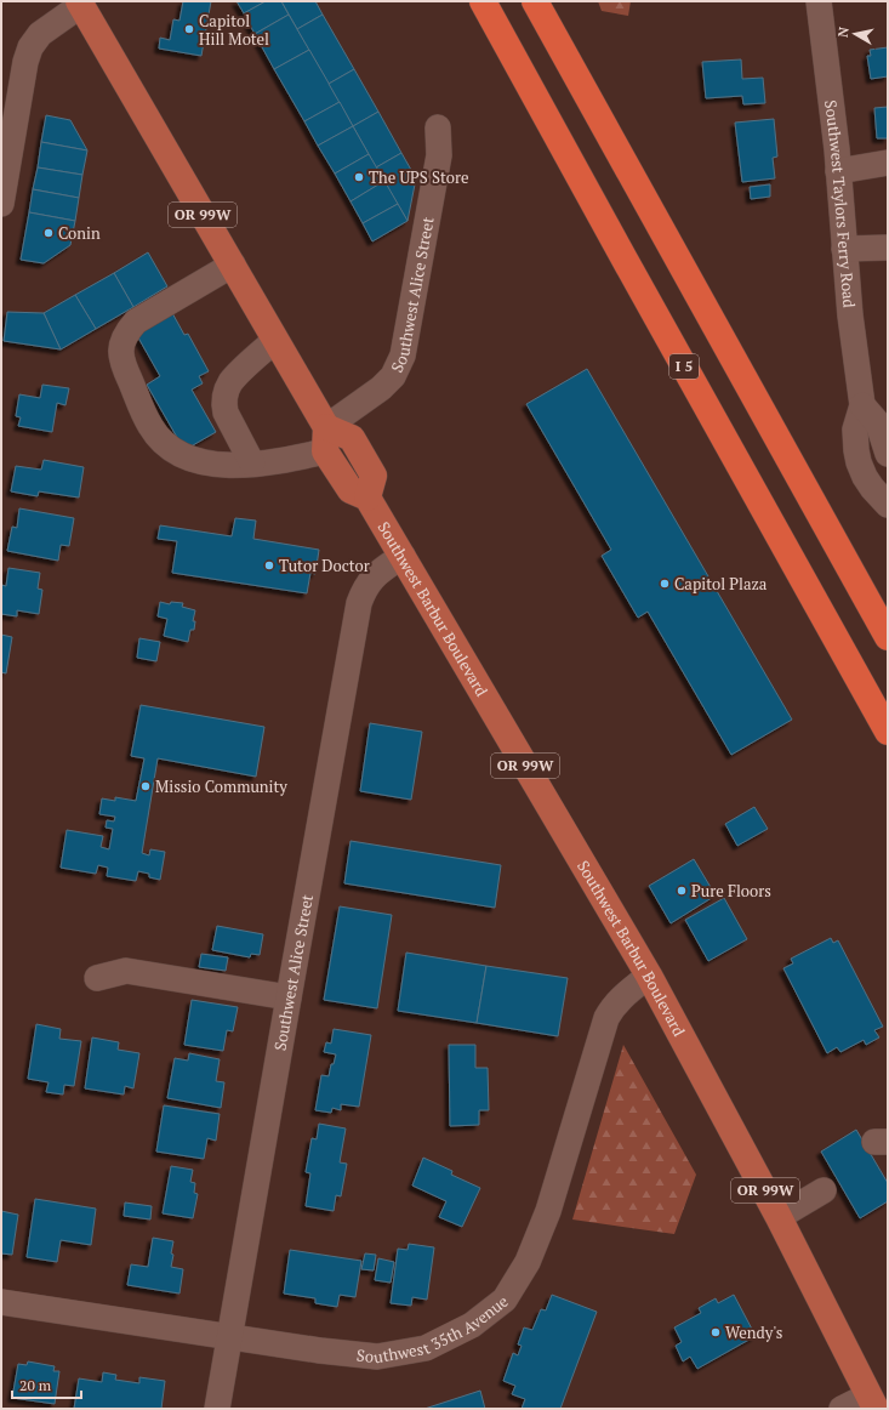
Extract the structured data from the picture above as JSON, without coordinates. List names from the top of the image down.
{
  "streets": {
    "highway": ["I 5"],
    "main road": ["OR 99W", "Southwest Barbur Boulevard"],
    "street": ["Southwest Taylors Ferry Road", "Southwest Alice Street", "Southwest 35th Avenue"]
  },
  "crossings": [
    ["OR 99W", "Southwest Alice Street"],
    ["OR 99W", "Southwest Barbur Boulevard"],
    ["Southwest Alice Street", "Southwest Barbur Boulevard"],
    ["Southwest Alice Street", "Southwest 35th Avenue"],
    ["Southwest Barbur Boulevard", "Southwest 35th Avenue"]
  ],
  "places": [
    "Capitol Hill Motel",
    "The UPS Store",
    "Conin",
    "Tutor Doctor",
    "Capitol Plaza",
    "Missio Community",
    "Pure Floors",
    "Wendy's"
  ],
  "scale_bar": "20 m",
  "north": "left"
}
